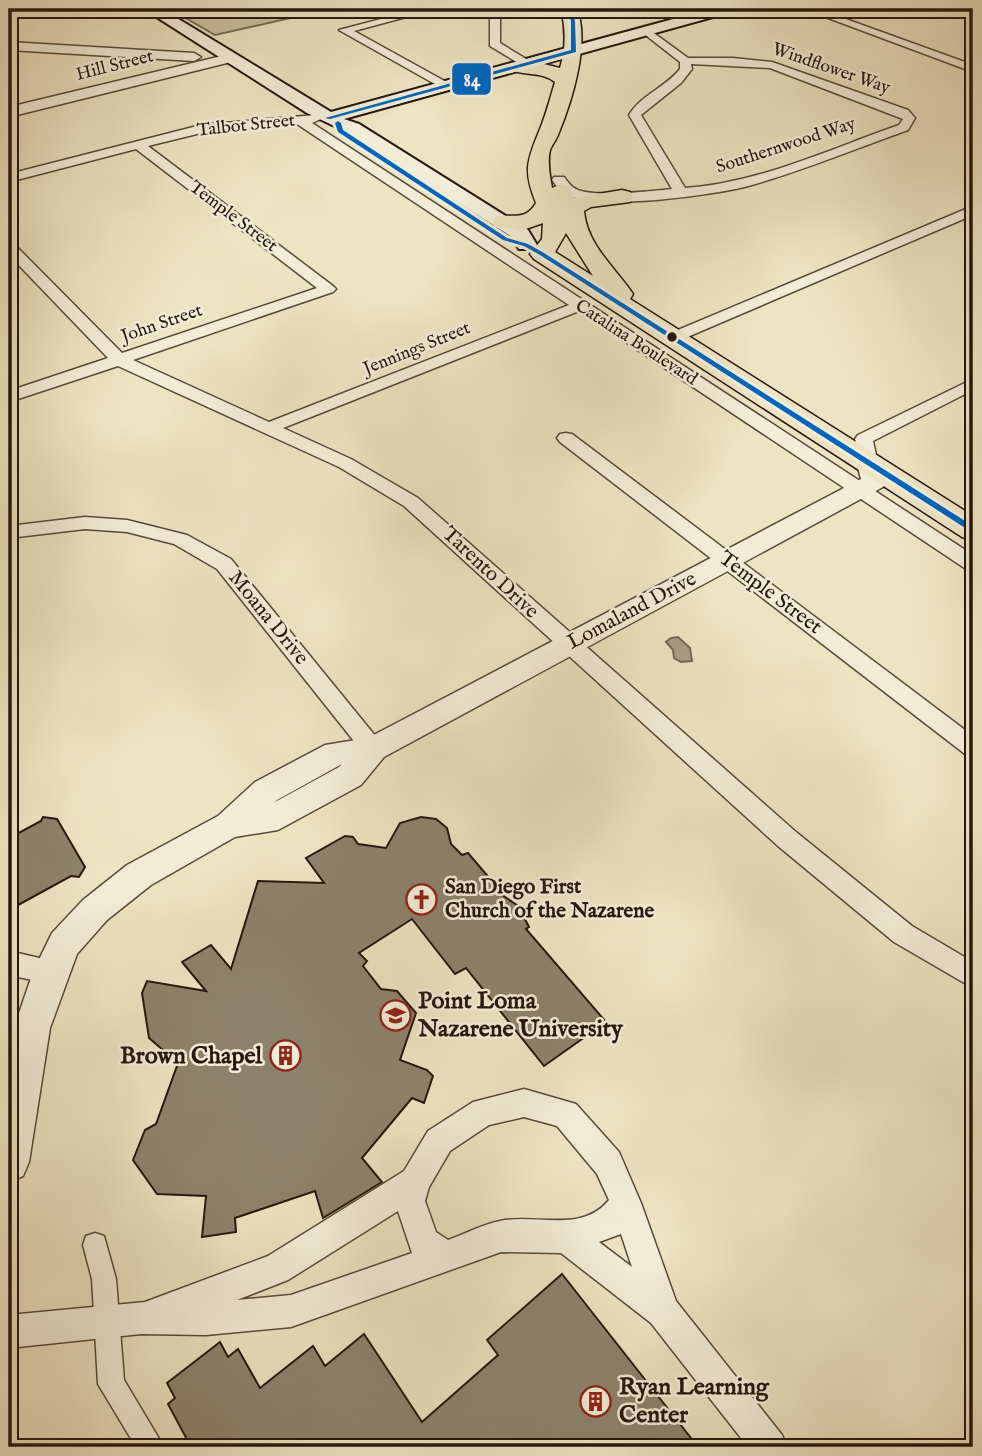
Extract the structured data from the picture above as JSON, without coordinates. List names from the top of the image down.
{
  "streets": {
    "main road": ["Catalina Boulevard"],
    "street": [
      "Hill Street",
      "Windflower Way",
      "Talbot Street",
      "Southernwood Way",
      "Temple Street",
      "John Street",
      "Jennings Street",
      "Tarento Drive",
      "Lomaland Drive",
      "Moana Drive"
    ]
  },
  "crossings": [
    ["Hill Street", "Catalina Boulevard"],
    ["Windflower Way", "Southernwood Way"],
    ["Talbot Street", "Temple Street"],
    ["Talbot Street", "Catalina Boulevard"],
    ["Temple Street", "John Street"],
    ["Temple Street", "Lomaland Drive"],
    ["John Street", "Tarento Drive"],
    ["Catalina Boulevard", "Jennings Street"],
    ["Catalina Boulevard", "Lomaland Drive"],
    ["Jennings Street", "Tarento Drive"],
    ["Tarento Drive", "Lomaland Drive"],
    ["Lomaland Drive", "Moana Drive"]
  ],
  "places": {
    "church": ["San Diego First Church of the Nazarene"],
    "school or university": ["Point Loma Nazarene University"],
    "building": ["Brown Chapel", "Ryan Learning Center"]
  },
  "lines": ["transit line 84"]
}
